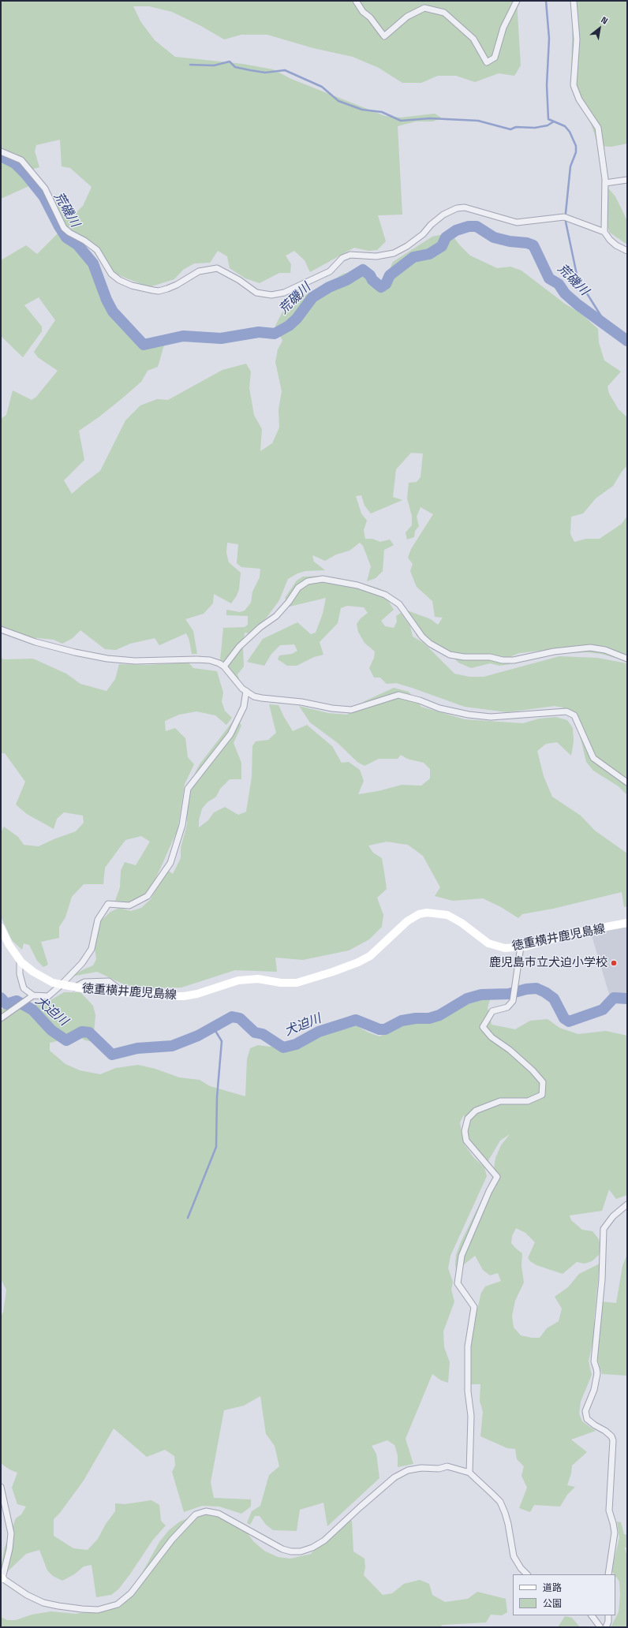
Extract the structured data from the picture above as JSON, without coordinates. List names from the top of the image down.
{
  "streets": {
    "main road": ["徳重横井鹿児島線"]
  },
  "water": ["荒磯川", "犬迫川"],
  "places": ["鹿児島市立犬迫小学校"],
  "legend": ["道路", "公園"],
  "north": "top right"
}
